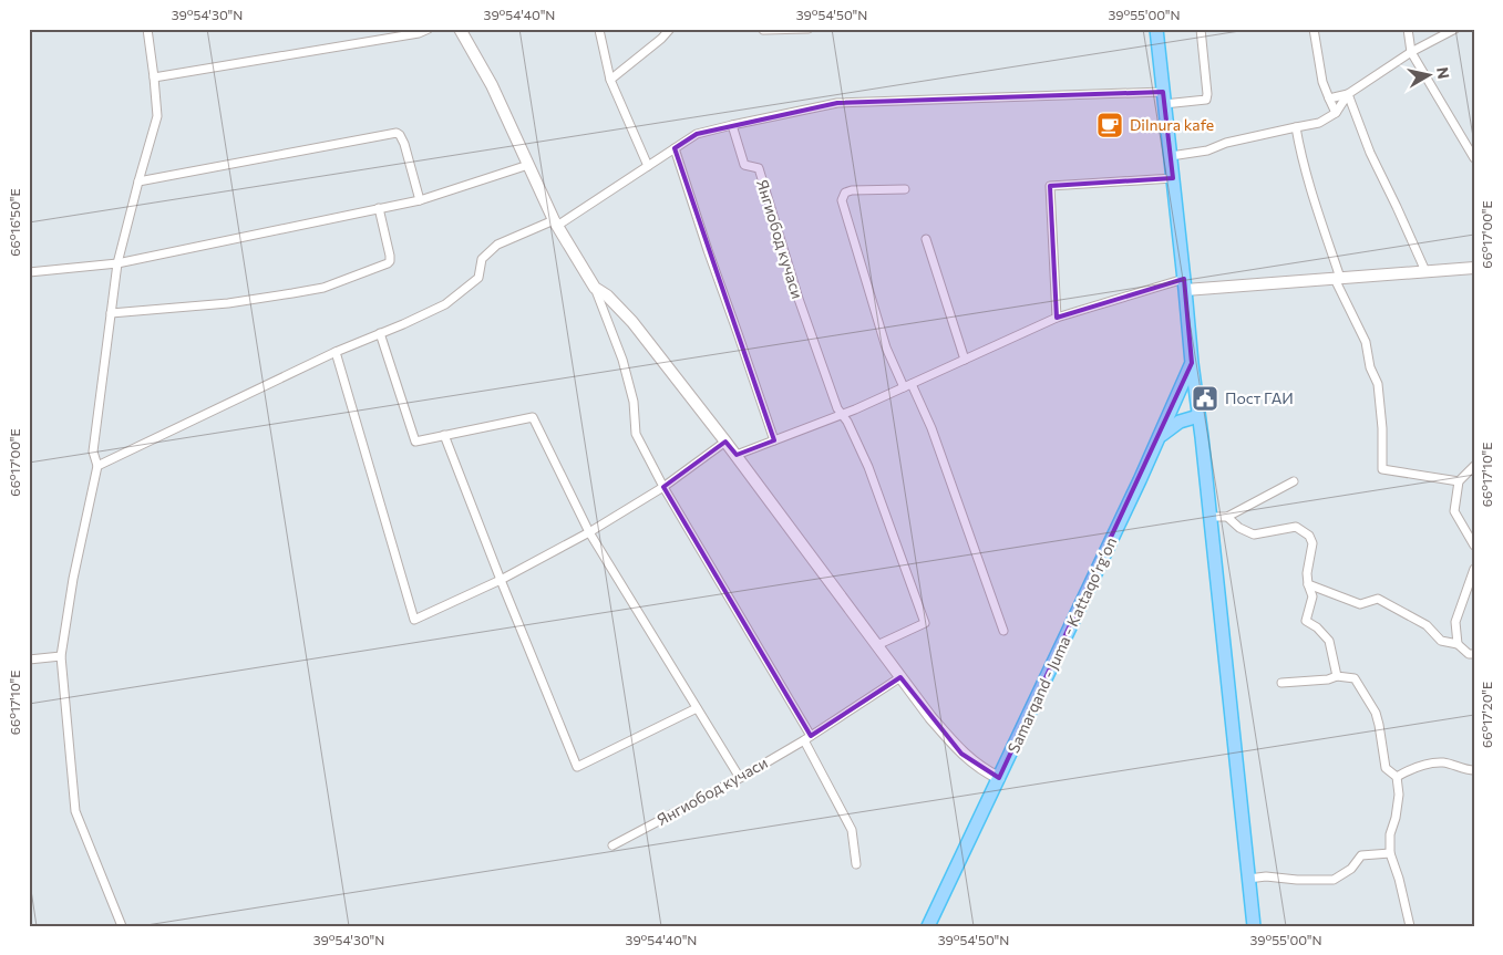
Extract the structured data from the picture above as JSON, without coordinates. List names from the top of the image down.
{
  "streets": {
    "main road": ["Samarqand - Juma - Kattaqo‘rg‘on"],
    "street": ["Янгиобод кучаси"]
  },
  "places": {
    "cafe": ["Dilnura kafe"],
    "public building": ["Пост ГАИ"]
  },
  "north": "right",
  "coordinates": [
    "39°54'30\"N",
    "39°54'40\"N",
    "39°54'50\"N",
    "39°55'00\"N",
    "66°16'50\"E",
    "66°17'00\"E",
    "66°17'10\"E",
    "66°17'20\"E"
  ]
}
